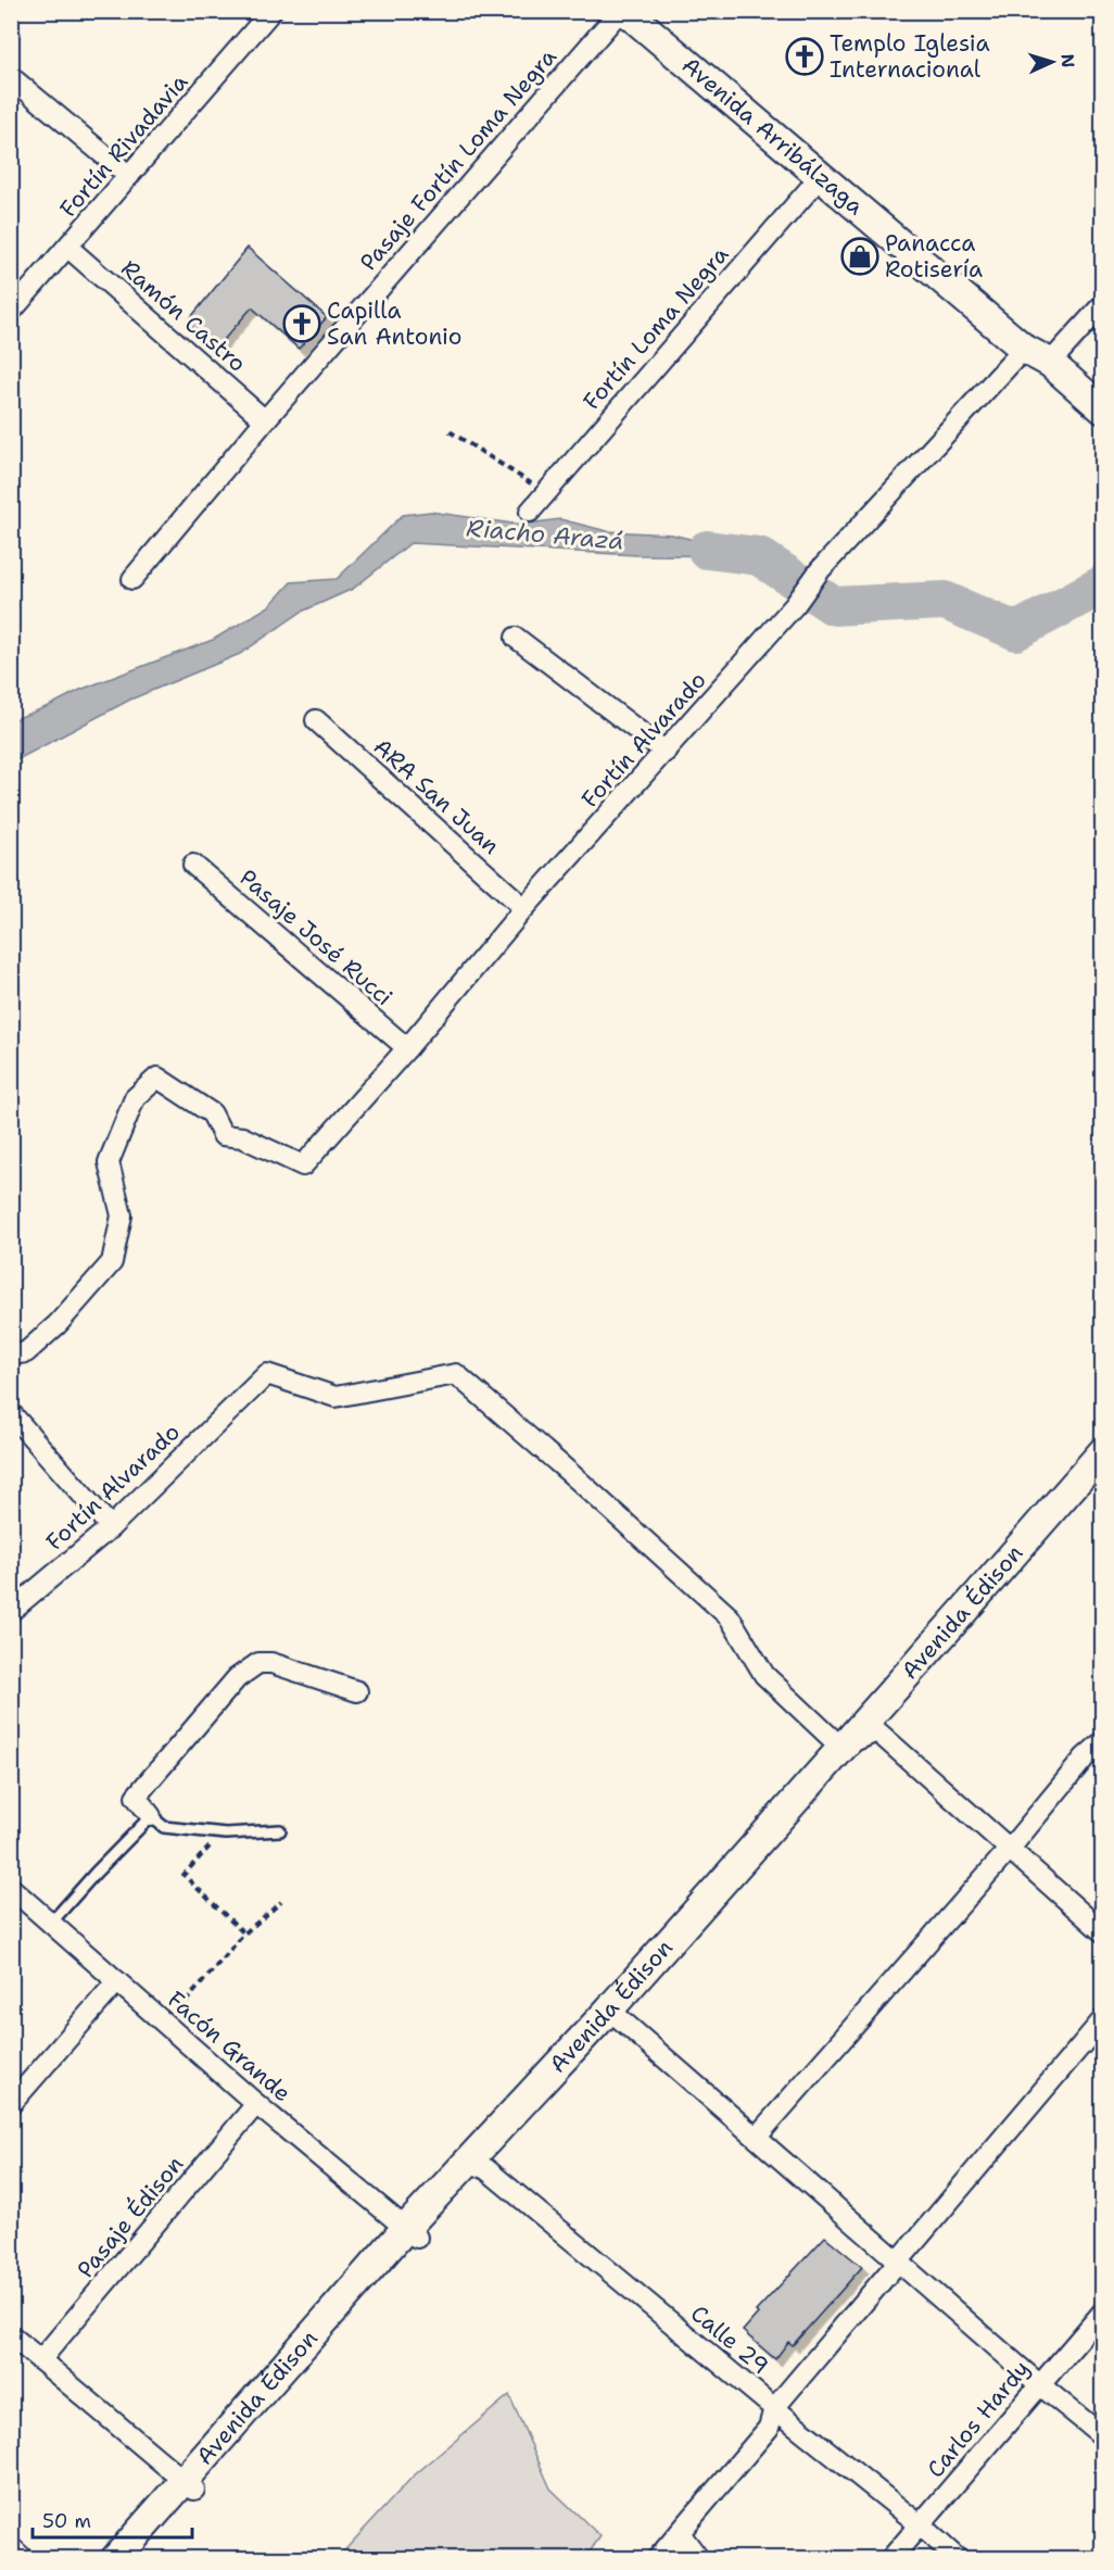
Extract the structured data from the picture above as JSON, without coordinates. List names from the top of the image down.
{
  "streets": {
    "main road": ["Avenida Arribálzaga", "Avenida Édison"],
    "street": [
      "Fortín Rivadavia",
      "Pasaje Fortín Loma Negra",
      "Ramón Castro",
      "Fortín Loma Negra",
      "Fortín Alvarado",
      "ARA San Juan",
      "Pasaje José Rucci",
      "Facón Grande",
      "Pasaje Édison",
      "Calle 29",
      "Carlos Hardy"
    ]
  },
  "crossings": [
    ["Avenida Arribálzaga", "Fortín Loma Negra"],
    ["Avenida Arribálzaga", "Fortín Alvarado"],
    ["Fortín Rivadavia", "Ramón Castro"],
    ["Pasaje Fortín Loma Negra", "Ramón Castro"],
    ["Fortín Alvarado", "ARA San Juan"],
    ["Fortín Alvarado", "Pasaje José Rucci"],
    ["Fortín Alvarado", "Avenida Édison"],
    ["Avenida Édison", "Facón Grande"],
    ["Avenida Édison", "Calle 29"],
    ["Facón Grande", "Pasaje Édison"],
    ["Calle 29", "Carlos Hardy"]
  ],
  "water": ["Riacho Arazá"],
  "places": {
    "church": ["Templo Iglesia Internacional", "Capilla San Antonio"],
    "shop": ["Panacca Rotisería"]
  },
  "scale_bar": "50 m",
  "north": "right"
}
